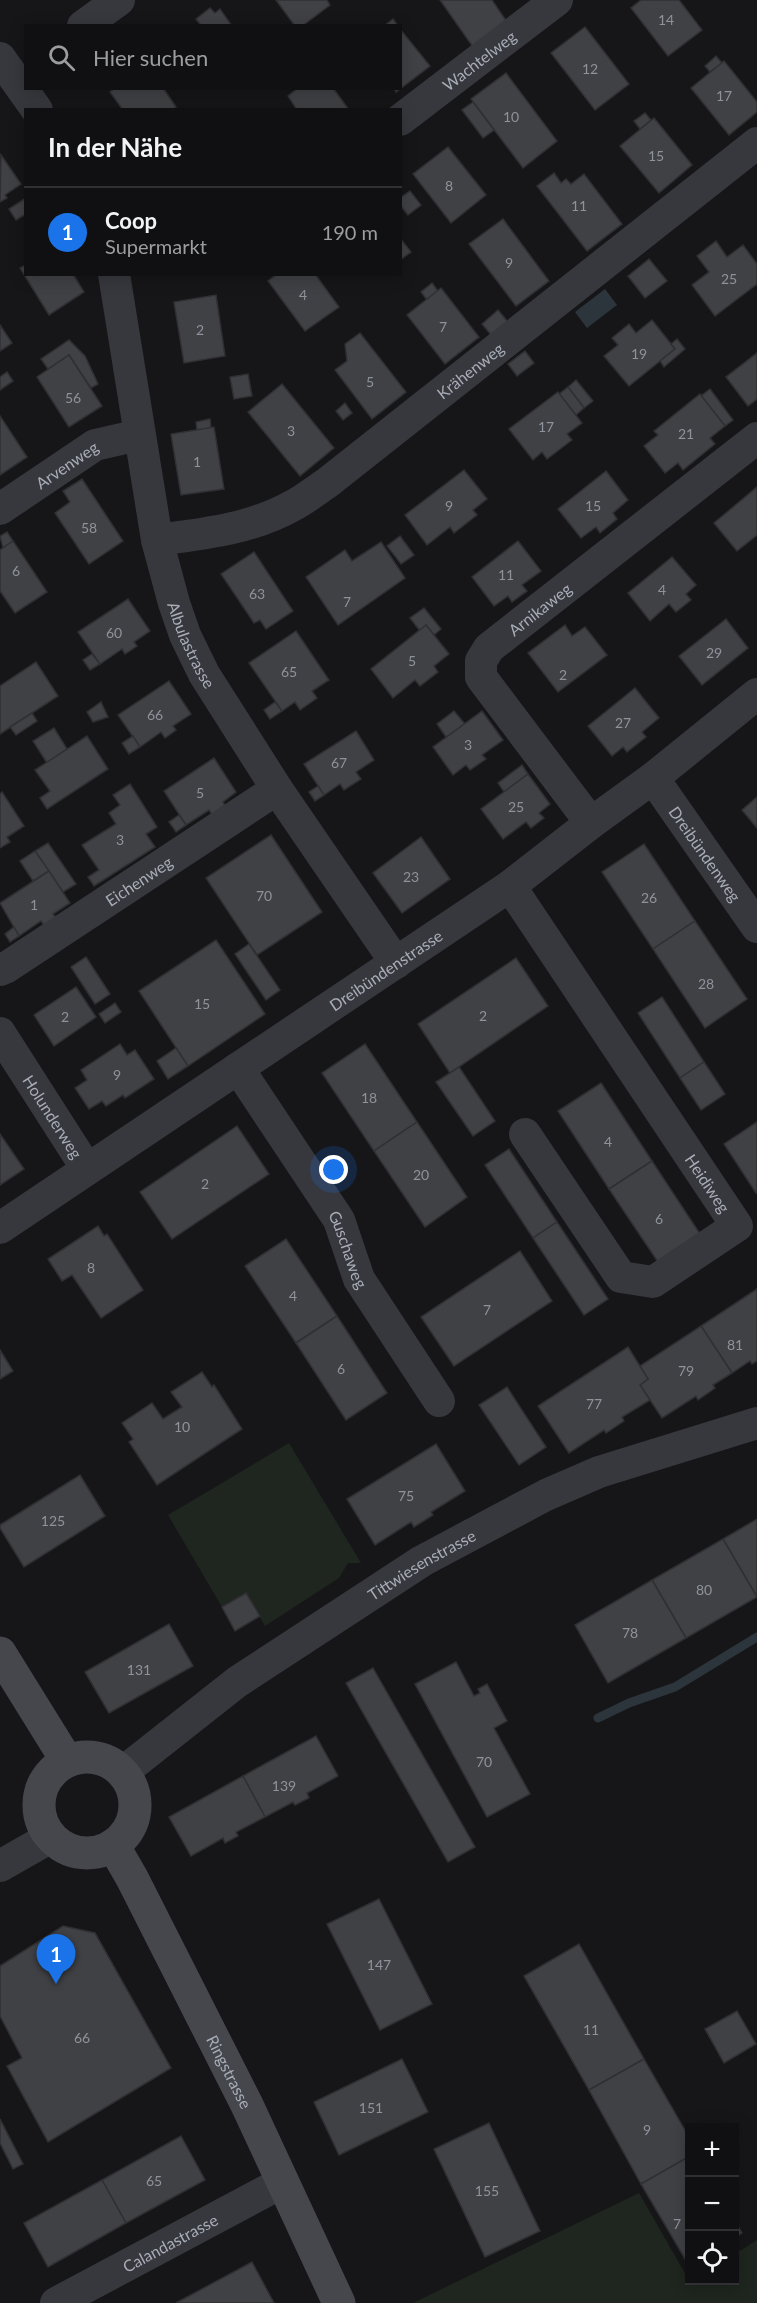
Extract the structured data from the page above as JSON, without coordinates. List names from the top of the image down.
{
  "streets": {
    "main road": ["Ringstrasse"],
    "street": [
      "Wachtelweg",
      "Krähenweg",
      "Arvenweg",
      "Arnikaweg",
      "Albulastrasse",
      "Dreibündenweg",
      "Eichenweg",
      "Dreibündenstrasse",
      "Holunderweg",
      "Heidiweg",
      "Guschaweg",
      "Tittwiesenstrasse",
      "Calandastrasse"
    ]
  },
  "crossings": [
    ["Krähenweg", "Albulastrasse"],
    ["Arvenweg", "Albulastrasse"],
    ["Arnikaweg", "Dreibündenstrasse"],
    ["Albulastrasse", "Eichenweg"],
    ["Albulastrasse", "Dreibündenstrasse"],
    ["Dreibündenweg", "Dreibündenstrasse"],
    ["Dreibündenstrasse", "Holunderweg"],
    ["Dreibündenstrasse", "Heidiweg"],
    ["Dreibündenstrasse", "Guschaweg"],
    ["Tittwiesenstrasse", "Ringstrasse"],
    ["Ringstrasse", "Calandastrasse"]
  ],
  "house_numbers": [
    "14",
    "12",
    "17",
    "10",
    "15",
    "8",
    "11",
    "9",
    "25",
    "4",
    "7",
    "2",
    "19",
    "5",
    "56",
    "17",
    "3",
    "21",
    "1",
    "9",
    "15",
    "58",
    "6",
    "11",
    "4",
    "63",
    "7",
    "60",
    "29",
    "5",
    "65",
    "2",
    "66",
    "27",
    "3",
    "67",
    "5",
    "25",
    "3",
    "23",
    "70",
    "26",
    "1",
    "28",
    "15",
    "2",
    "2",
    "9",
    "18",
    "4",
    "20",
    "2",
    "6",
    "8",
    "4",
    "7",
    "81",
    "6",
    "79",
    "77",
    "10",
    "75",
    "125",
    "80",
    "78",
    "131",
    "70",
    "139",
    "147",
    "11",
    "66",
    "151",
    "9",
    "65",
    "155",
    "7"
  ],
  "page": {
    "search": "Hier suchen",
    "heading": "In der Nähe",
    "list": [
      {
        "mark": "1",
        "name": "Coop",
        "note": "Supermarkt",
        "value": "190 m"
      }
    ],
    "pins": "1",
    "map_buttons": ["+", "−"]
  }
}
